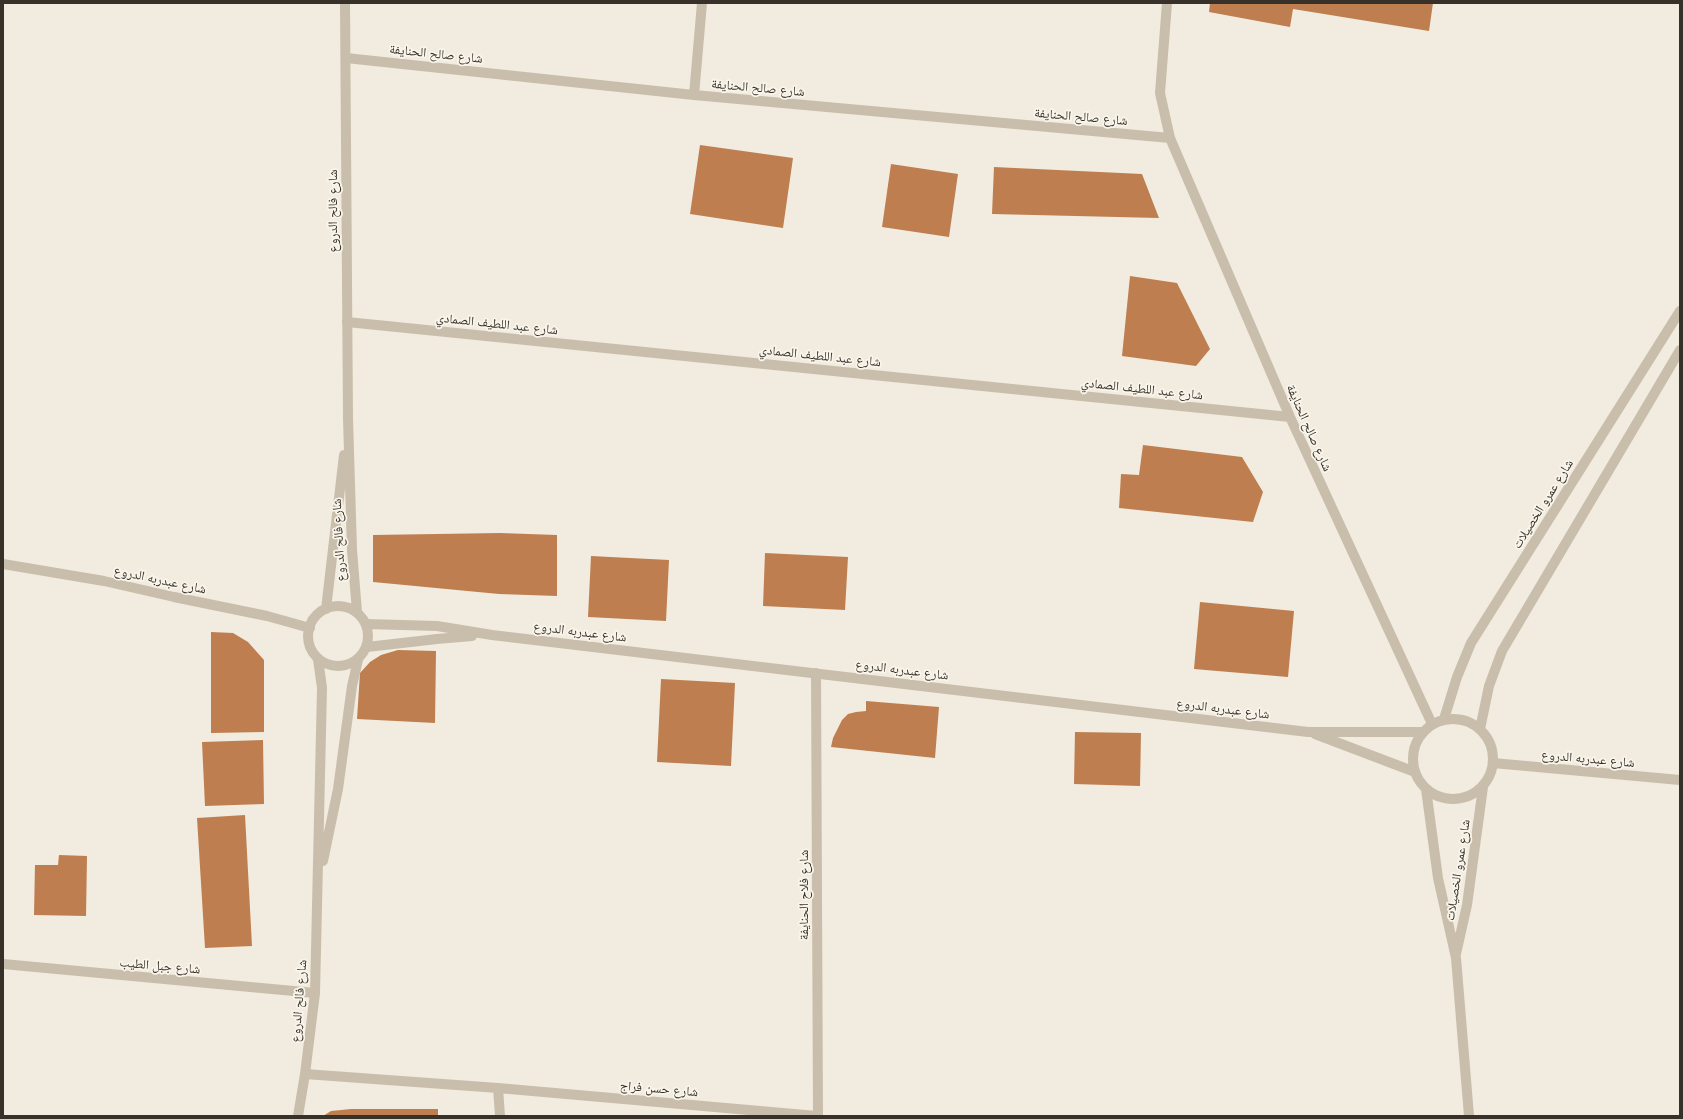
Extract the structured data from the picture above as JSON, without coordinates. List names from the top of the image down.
{
  "streets": {
    "street": [
      "شارع صالح الحنايفة",
      "شارع فالح الدروع",
      "شارع عبد اللطيف الصمادي",
      "شارع عمرو الخصيلات",
      "شارع عبدربه الدروع",
      "شارع فلاح الحنايفة",
      "شارع جبل الطيب",
      "شارع حسن فراج"
    ]
  },
  "crossings": [
    ["شارع صالح الحنايفة", "شارع فالح الدروع"],
    ["شارع صالح الحنايفة", "شارع عبد اللطيف الصمادي"],
    ["شارع صالح الحنايفة", "شارع عمرو الخصيلات"],
    ["شارع صالح الحنايفة", "شارع عبدربه الدروع"],
    ["شارع فالح الدروع", "شارع عبد اللطيف الصمادي"],
    ["شارع فالح الدروع", "شارع عبدربه الدروع"],
    ["شارع فالح الدروع", "شارع جبل الطيب"],
    ["شارع فالح الدروع", "شارع حسن فراج"],
    ["شارع عمرو الخصيلات", "شارع عبدربه الدروع"],
    ["شارع عبدربه الدروع", "شارع فلاح الحنايفة"],
    ["شارع فلاح الحنايفة", "شارع حسن فراج"]
  ]
}
